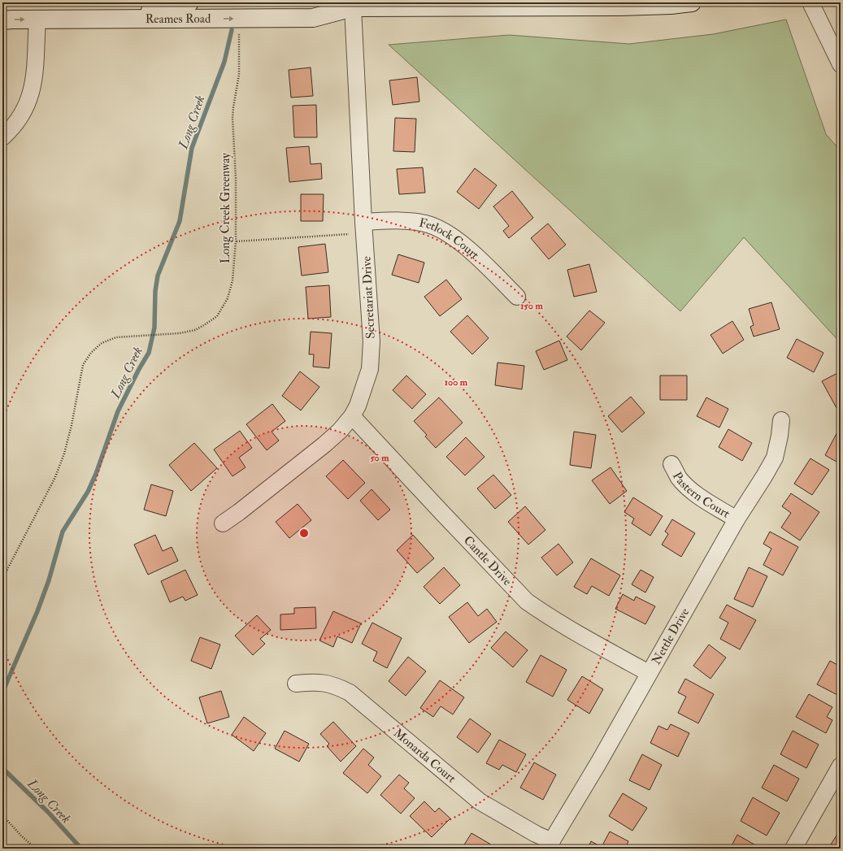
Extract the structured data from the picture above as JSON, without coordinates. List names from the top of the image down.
{
  "streets": {
    "main road": ["Reames Road"],
    "street": [
      "Fetlock Court",
      "Secretariat Drive",
      "Pastern Court",
      "Cantle Drive",
      "Nettle Drive",
      "Monarda Court"
    ],
    "path": ["Long Creek Greenway"]
  },
  "crossings": [
    ["Reames Road", "Secretariat Drive"],
    ["Fetlock Court", "Secretariat Drive"],
    ["Secretariat Drive", "Cantle Drive"],
    ["Pastern Court", "Nettle Drive"],
    ["Cantle Drive", "Nettle Drive"],
    ["Nettle Drive", "Monarda Court"]
  ],
  "water": ["Long Creek"],
  "rings": ["150 m", "100 m", "50 m"]
}
